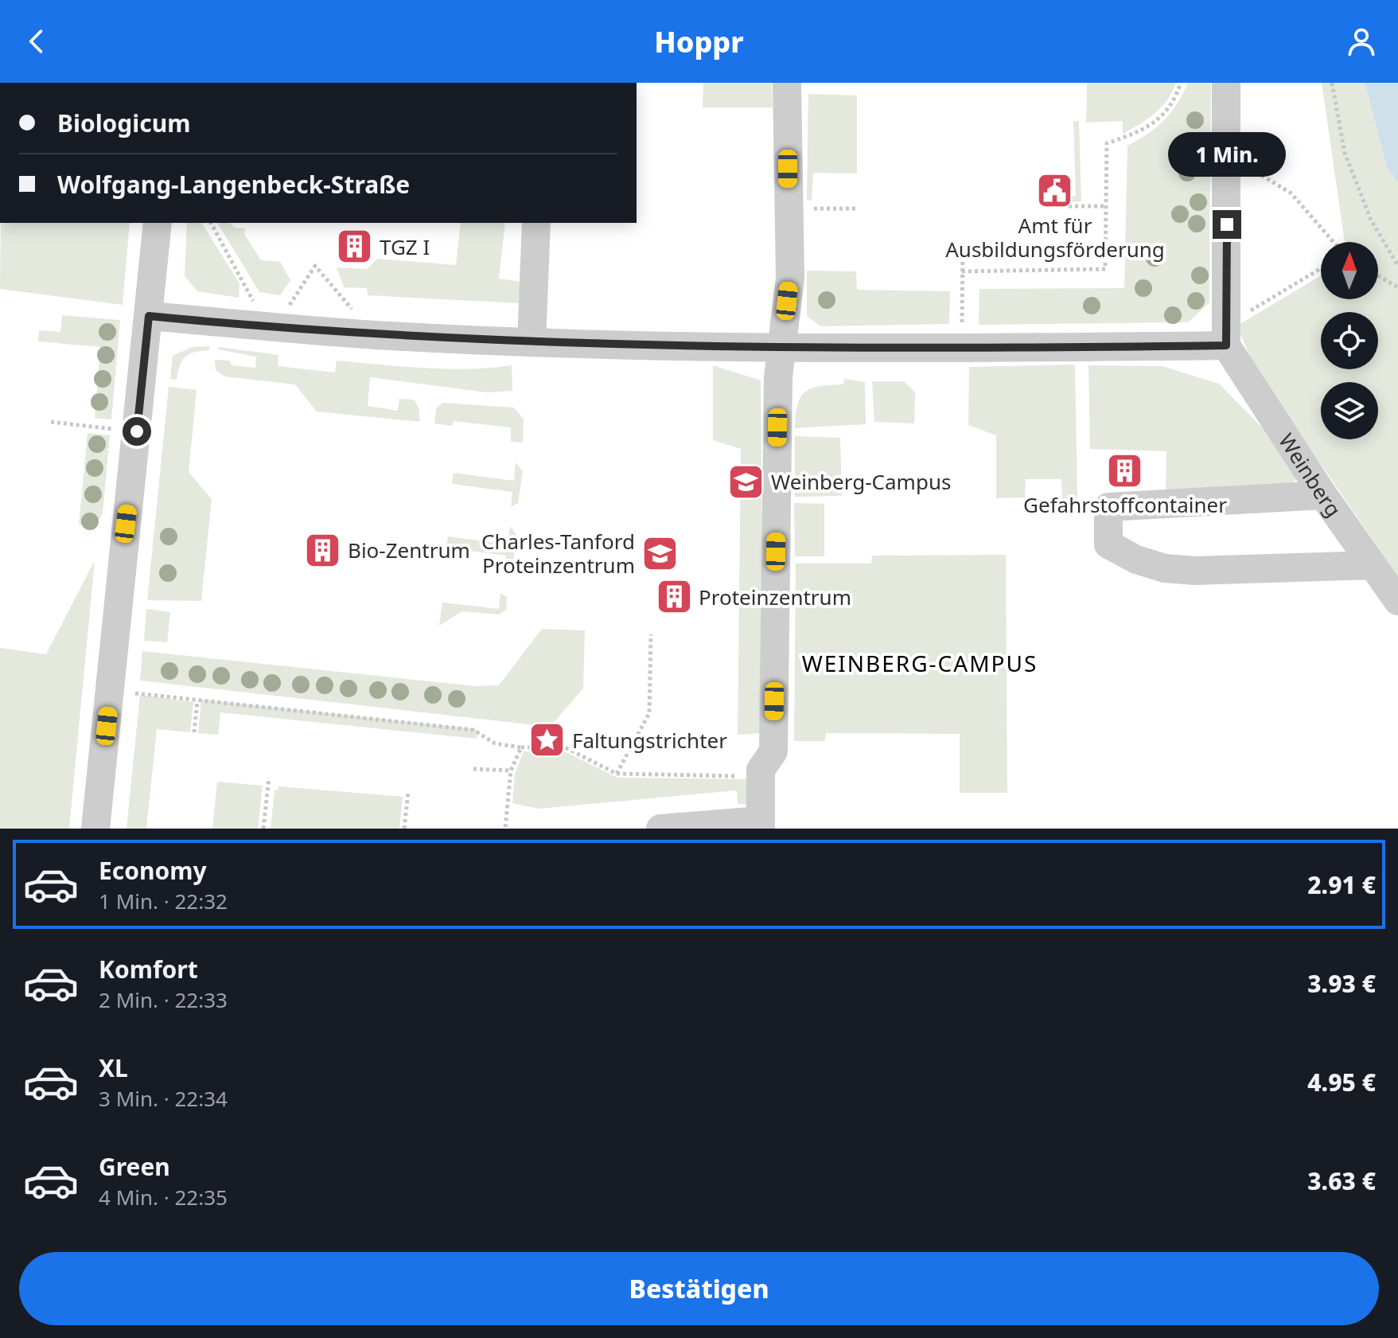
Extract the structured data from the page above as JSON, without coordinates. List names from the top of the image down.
{
  "streets": {
    "street": ["Weinberg"]
  },
  "districts": ["WEINBERG-CAMPUS"],
  "places": {
    "public building": ["Amt für Ausbildungsförderung"],
    "building": [
      "TGZ I",
      "Gefahrstoffcontainer",
      "Bio-Zentrum",
      "Proteinzentrum"
    ],
    "school or university": ["Weinberg-Campus", "Charles-Tanford Proteinzentrum"],
    "place": ["Faltungstrichter"]
  },
  "north": "top",
  "page": {
    "header": "Hoppr",
    "banner": ["Biologicum", "Wolfgang-Langenbeck-Straße"],
    "bubble": "1 Min.",
    "list": [
      {
        "name": "Economy",
        "note": "1 Min. · 22:32",
        "value": "2.91 €"
      },
      {
        "name": "Komfort",
        "note": "2 Min. · 22:33",
        "value": "3.93 €"
      },
      {
        "name": "XL",
        "note": "3 Min. · 22:34",
        "value": "4.95 €"
      },
      {
        "name": "Green",
        "note": "4 Min. · 22:35",
        "value": "3.63 €"
      }
    ],
    "buttons": "Bestätigen"
  }
}
